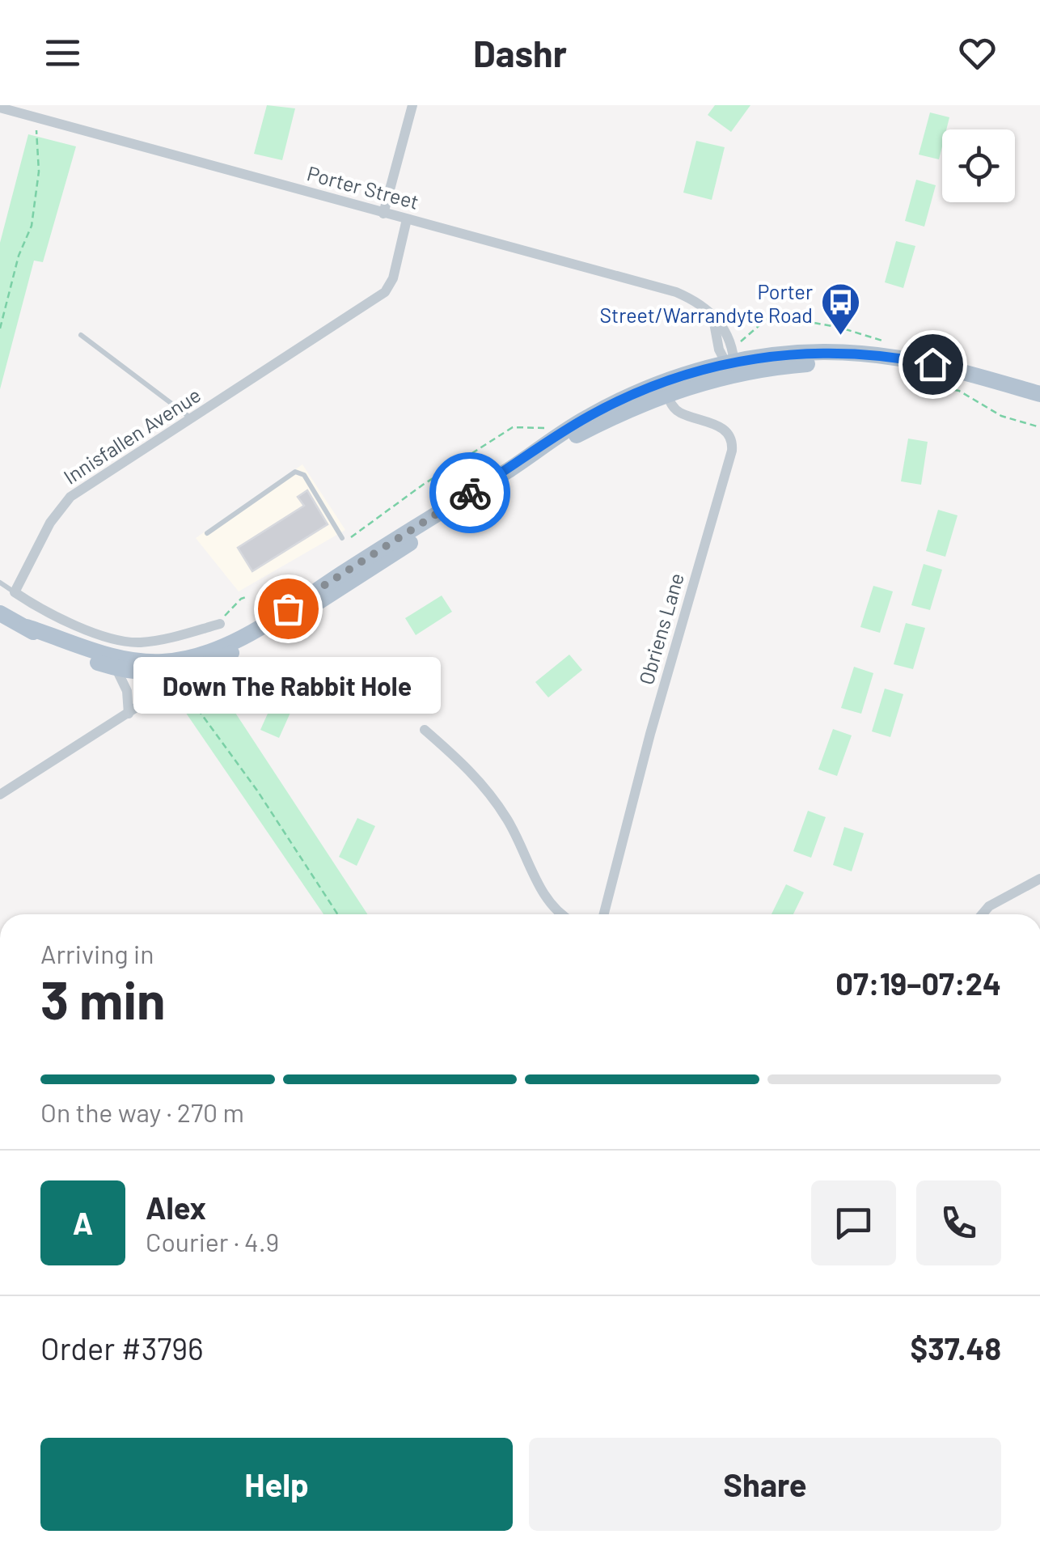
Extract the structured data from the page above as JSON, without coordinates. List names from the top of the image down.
{
  "streets": {
    "street": ["Porter Street", "Innisfallen Avenue", "Obriens Lane"]
  },
  "crossings": [
    ["Porter Street", "Innisfallen Avenue"]
  ],
  "places": {
    "bus stop": ["Porter Street/Warrandyte Road"],
    "other": ["Down The Rabbit Hole"]
  },
  "page": {
    "header": "Dashr",
    "bubble": "Down The Rabbit Hole",
    "heading": ["3 min", "Arriving in", "07:19–07:24"],
    "panel": [
      "Alex",
      "Courier · 4.9",
      "Order #3796",
      "$37.48"
    ],
    "bar": "On the way · 270 m",
    "round": "A",
    "buttons": ["Help", "Share"]
  }
}
